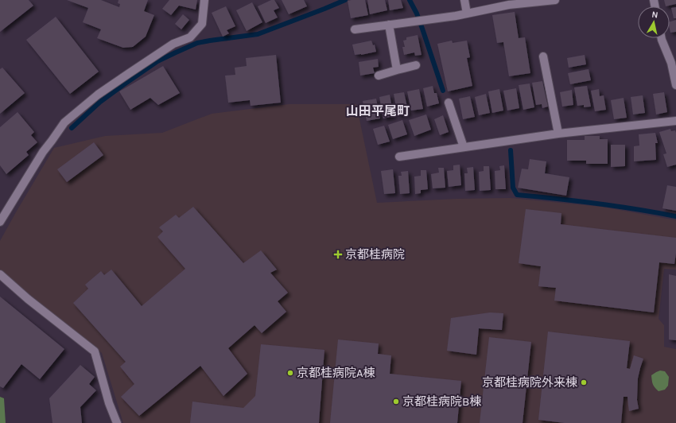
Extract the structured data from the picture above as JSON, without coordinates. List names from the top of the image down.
{
  "districts": ["山田平尾町"],
  "places": {
    "health": ["京都桂病院"],
    "other": ["京都桂病院A棟", "京都桂病院外来棟", "京都桂病院B棟"]
  },
  "north": "top"
}
